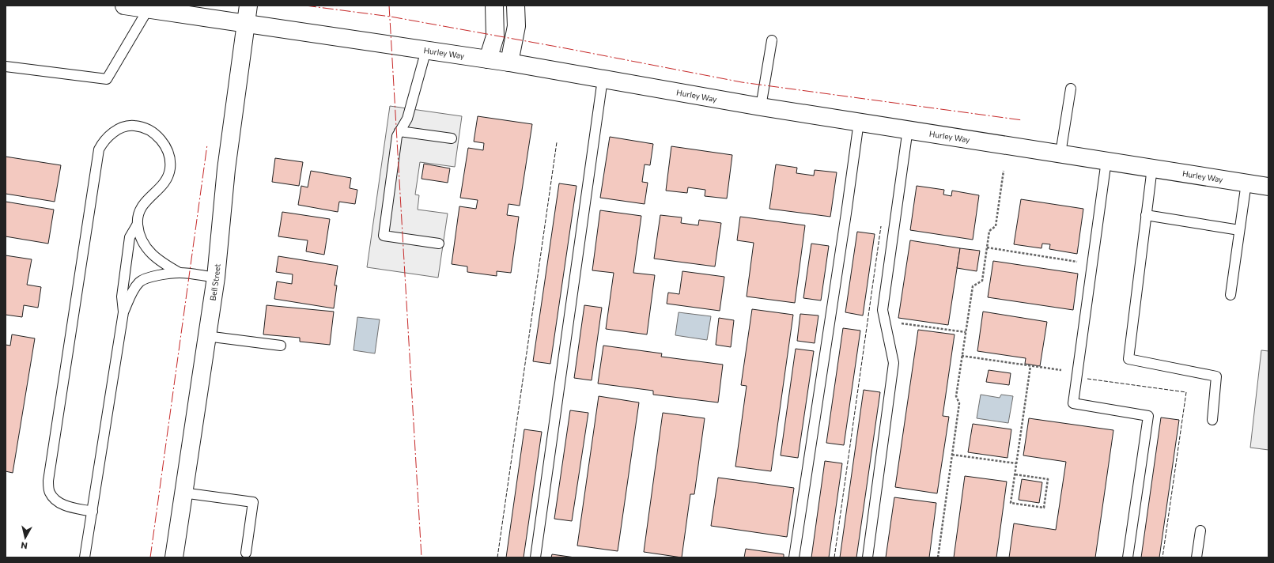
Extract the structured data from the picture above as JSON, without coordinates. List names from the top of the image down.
{
  "streets": {
    "street": ["Hurley Way", "Bell Street"]
  },
  "crossings": [
    ["Hurley Way", "Bell Street"]
  ],
  "north": "bottom"
}
